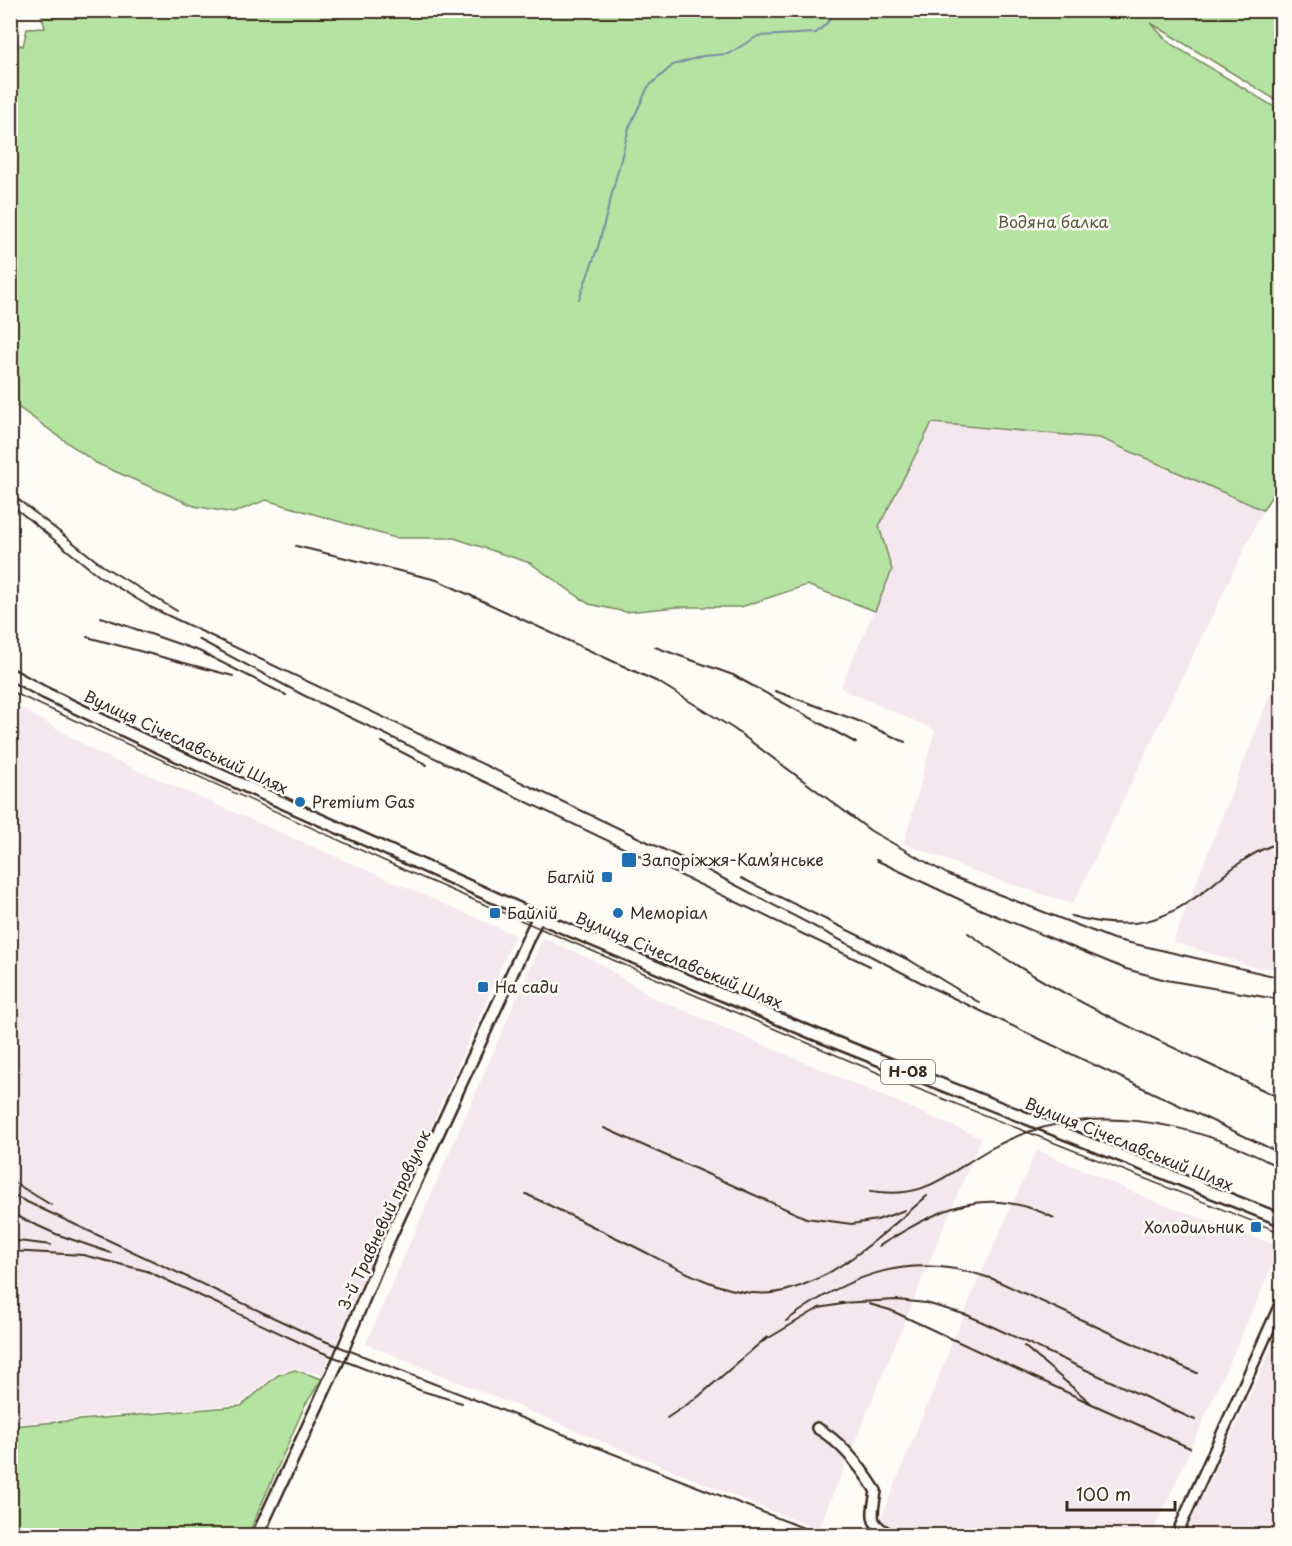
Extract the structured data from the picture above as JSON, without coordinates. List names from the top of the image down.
{
  "streets": {
    "main road": ["Вулиця Січеславський Шлях", "Н-08", "3-й Травневий провулок"]
  },
  "crossings": [
    ["Вулиця Січеславський Шлях", "3-й Травневий провулок"]
  ],
  "parks": ["Водяна балка"],
  "places": {
    "other": ["Premium Gas", "Меморіал"],
    "transit": [
      "Запоріжжя-Кам’янське",
      "Баглій",
      "Байлій",
      "На сади",
      "Холодильник"
    ]
  },
  "scale_bar": "100 m"
}
